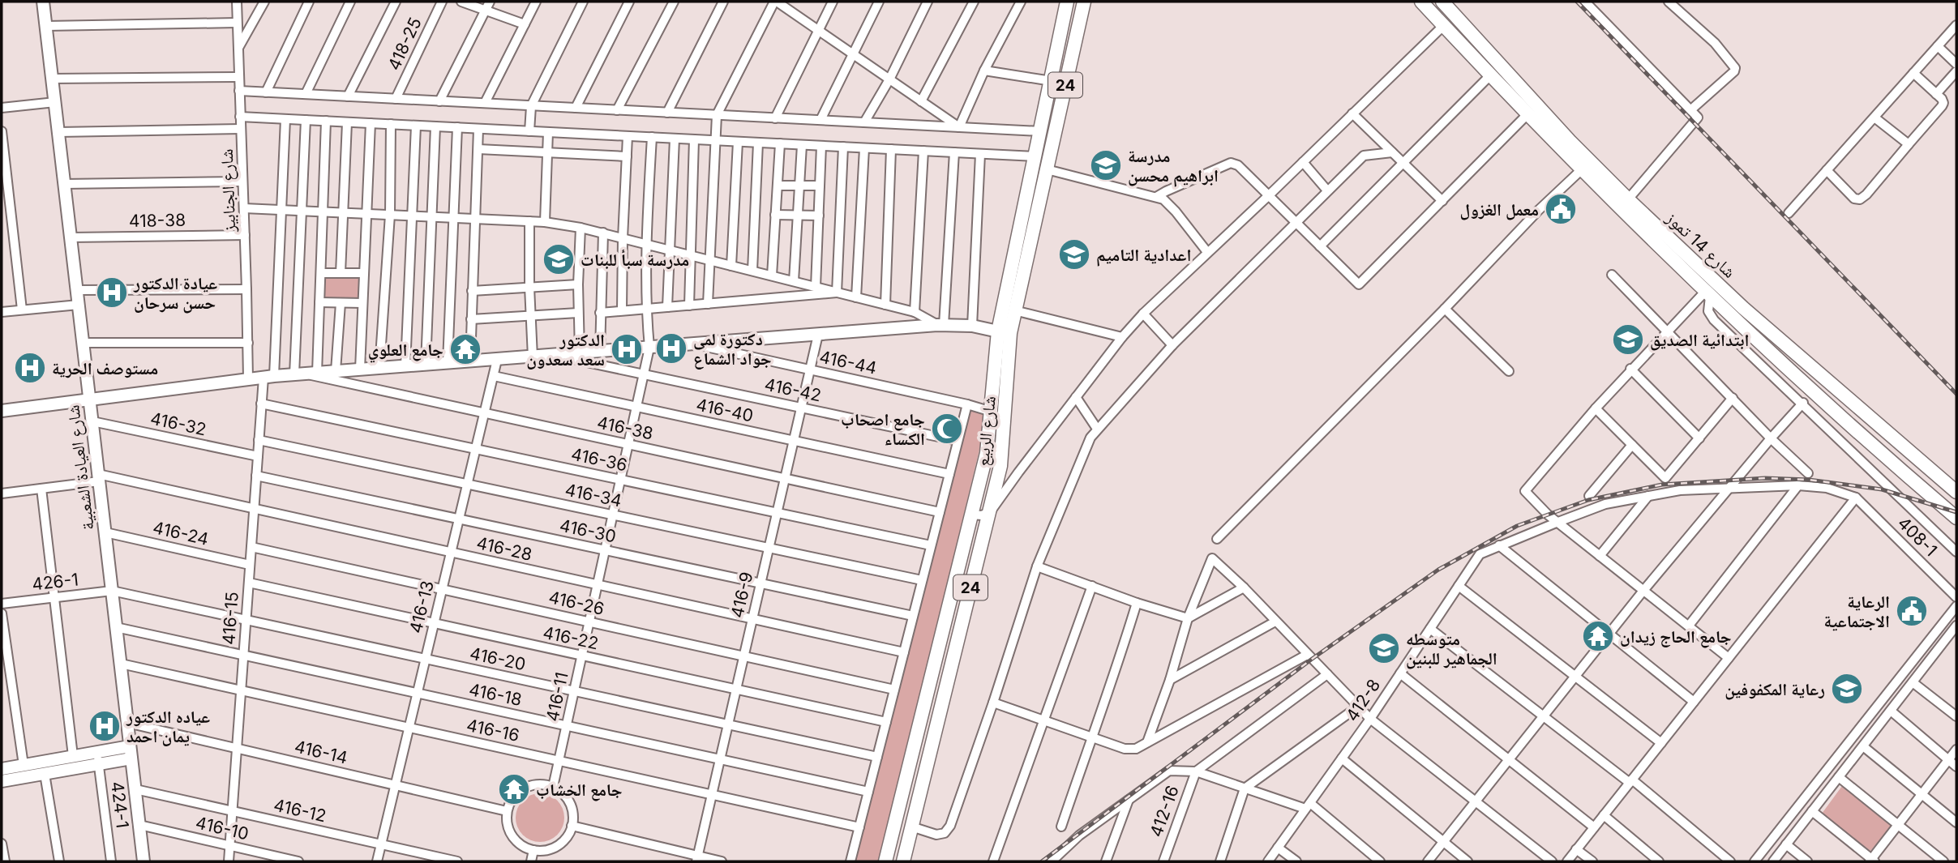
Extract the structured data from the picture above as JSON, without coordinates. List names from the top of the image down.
{
  "streets": {
    "main road": ["24", "شارع 14 تموز", "شارع الربيع"],
    "street": [
      "418-25",
      "شارع الجنابيز",
      "418-38",
      "416-44",
      "416-42",
      "416-40",
      "416-32",
      "416-38",
      "416-36",
      "شارع العيادة الشعبية",
      "416-34",
      "416-30",
      "416-24",
      "408-1",
      "416-28",
      "426-1",
      "416-9",
      "416-26",
      "416-13",
      "416-15",
      "416-22",
      "416-20",
      "416-18",
      "416-11",
      "412-8",
      "416-16",
      "416-14",
      "424-1",
      "416-12",
      "412-16",
      "416-10"
    ]
  },
  "crossings": [
    ["شارع الجنابيز", "418-38"],
    ["418-38", "شارع العيادة الشعبية"],
    ["416-44", "شارع الربيع"],
    ["416-44", "416-9"],
    ["416-42", "416-9"],
    ["416-42", "416-11"],
    ["416-40", "416-9"],
    ["416-40", "416-13"],
    ["416-40", "416-11"],
    ["416-32", "شارع العيادة الشعبية"],
    ["416-32", "416-15"],
    ["416-38", "416-9"],
    ["416-38", "416-13"],
    ["416-38", "416-11"],
    ["416-36", "416-9"],
    ["416-36", "416-13"],
    ["416-36", "416-15"],
    ["416-36", "416-11"],
    ["شارع العيادة الشعبية", "416-24"],
    ["شارع العيادة الشعبية", "416-28"],
    ["شارع العيادة الشعبية", "426-1"],
    ["شارع العيادة الشعبية", "416-20"],
    ["شارع العيادة الشعبية", "416-18"],
    ["شارع العيادة الشعبية", "416-16"],
    ["شارع العيادة الشعبية", "416-14"],
    ["شارع العيادة الشعبية", "416-12"],
    ["شارع العيادة الشعبية", "416-10"],
    ["416-34", "416-9"],
    ["416-34", "416-13"],
    ["416-34", "416-15"],
    ["416-34", "416-11"],
    ["416-30", "416-9"],
    ["416-30", "416-13"],
    ["416-30", "416-15"],
    ["416-30", "416-11"],
    ["416-24", "416-15"],
    ["416-28", "416-9"],
    ["416-28", "416-13"],
    ["416-28", "416-15"],
    ["416-28", "416-11"],
    ["426-1", "416-20"],
    ["416-9", "416-26"],
    ["416-9", "416-22"],
    ["416-9", "416-20"],
    ["416-9", "416-18"],
    ["416-9", "416-16"],
    ["416-26", "416-13"],
    ["416-26", "416-15"],
    ["416-26", "416-11"],
    ["416-13", "416-22"],
    ["416-13", "416-20"],
    ["416-13", "416-18"],
    ["416-13", "416-16"],
    ["416-13", "416-14"],
    ["416-13", "416-12"],
    ["416-15", "416-22"],
    ["416-15", "416-20"],
    ["416-15", "416-18"],
    ["416-15", "416-16"],
    ["416-15", "416-14"],
    ["416-15", "416-12"],
    ["416-15", "416-10"],
    ["416-22", "416-11"],
    ["416-20", "416-11"],
    ["416-18", "416-11"],
    ["416-11", "416-16"],
    ["416-11", "416-14"]
  ],
  "places": {
    "school or university": [
      "مدرسة ابراهيم محسن",
      "اعدادية التاميم",
      "مدرسة سبأ للبنات",
      "ابتدائية الصديق",
      "متوسطه الجماهير للبنين",
      "رعاية المكفوفين"
    ],
    "public building": ["معمل الغزول", "الرعاية الاجتماعية"],
    "hospital": [
      "عيادة الدكتور حسن سرحان",
      "دكتورة لمى جواد الشماع",
      "الدكتور سعد سعدون",
      "مستوصف الحرية",
      "عياده الدكتور يمان احمد"
    ],
    "temple": ["جامع العلوي", "جامع الحاج زيدان", "جامع الخشاب"],
    "mosque": ["جامع اصحاب الکساء"]
  }
}
